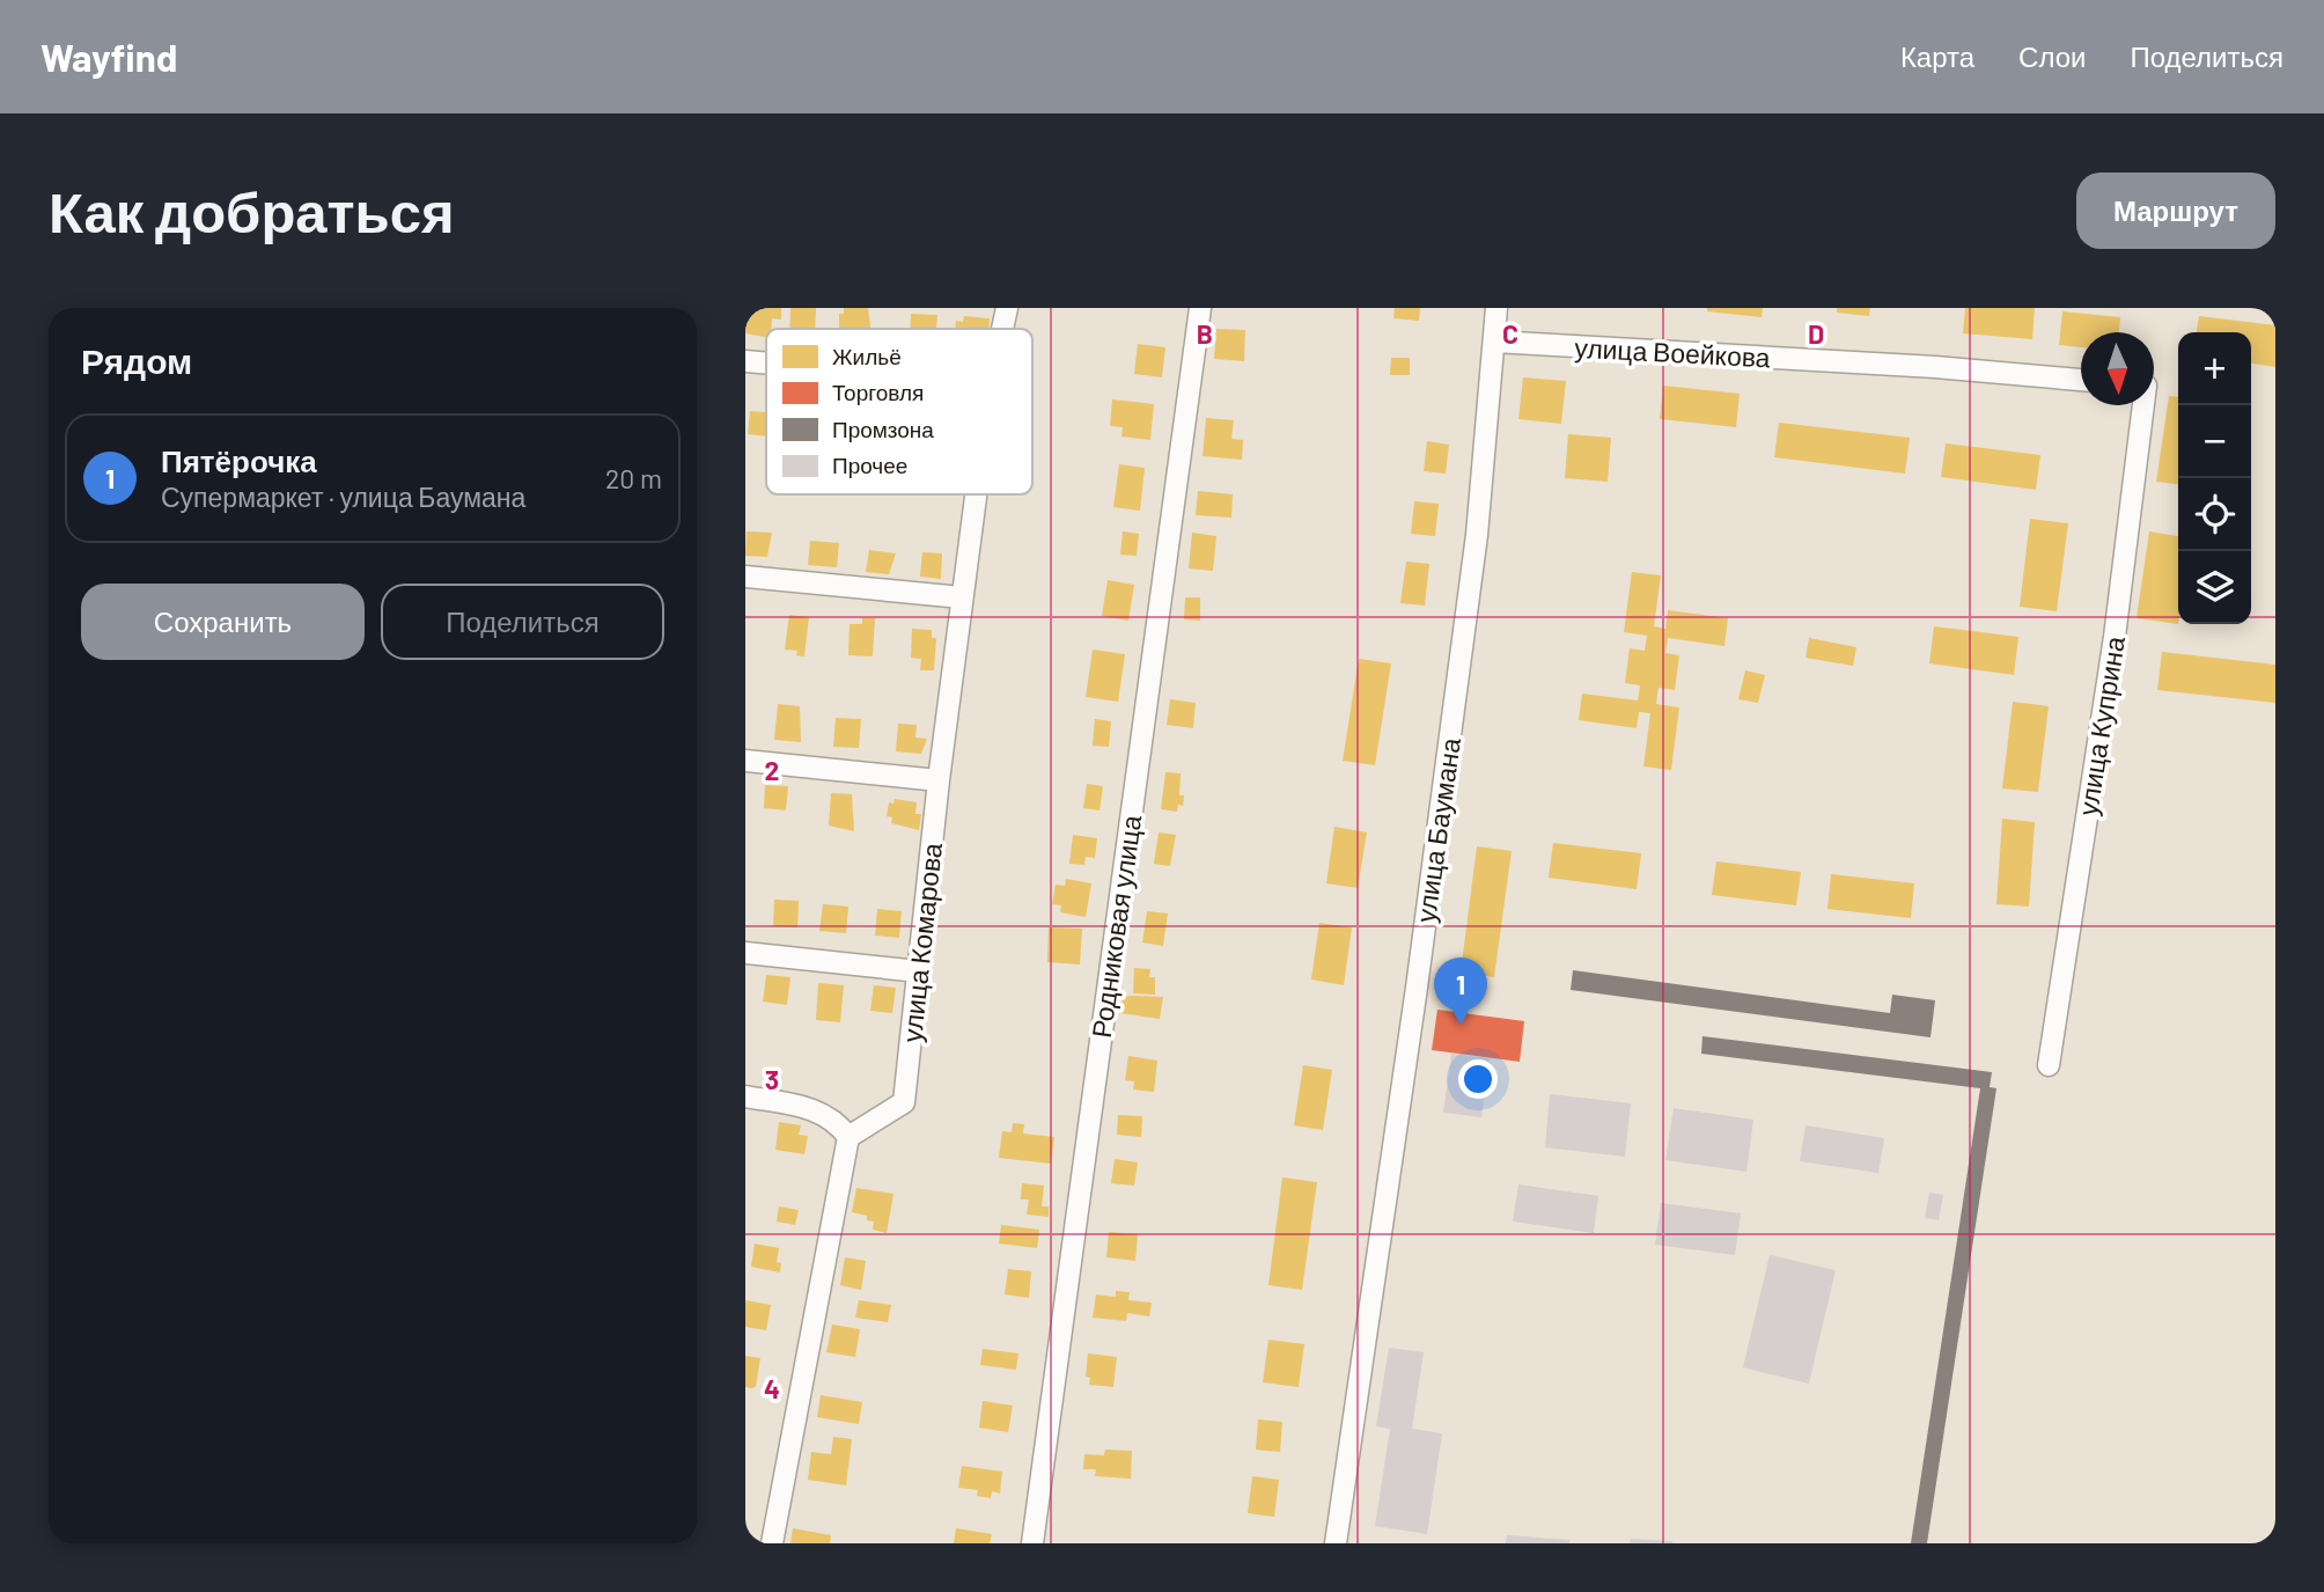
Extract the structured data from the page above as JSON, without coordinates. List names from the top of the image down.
{
  "streets": {
    "street": [
      "улица Воейкова",
      "улица Куприна",
      "улица Баумана",
      "Родниковая улица",
      "улица Комарова"
    ]
  },
  "crossings": [
    ["улица Воейкова", "улица Баумана"]
  ],
  "legend": [
    "Жильё",
    "Торговля",
    "Промзона",
    "Прочее"
  ],
  "north": "bottom",
  "page": {
    "header": "Wayfind",
    "nav": ["Карта", "Слои", "Поделиться"],
    "buttons": [
      "Маршрут",
      ["Сохранить", "Поделиться"]
    ],
    "title": "Как добраться",
    "heading": "Рядом",
    "map_buttons": ["+", "−"],
    "list": [
      {
        "mark": "1",
        "name": "Пятёрочка",
        "note": "Супермаркет · улица Баумана",
        "value": "20 m"
      }
    ],
    "pins": "1"
  },
  "grid": {
    "columns": ["B", "C", "D"],
    "rows": ["2", "3", "4"]
  }
}
